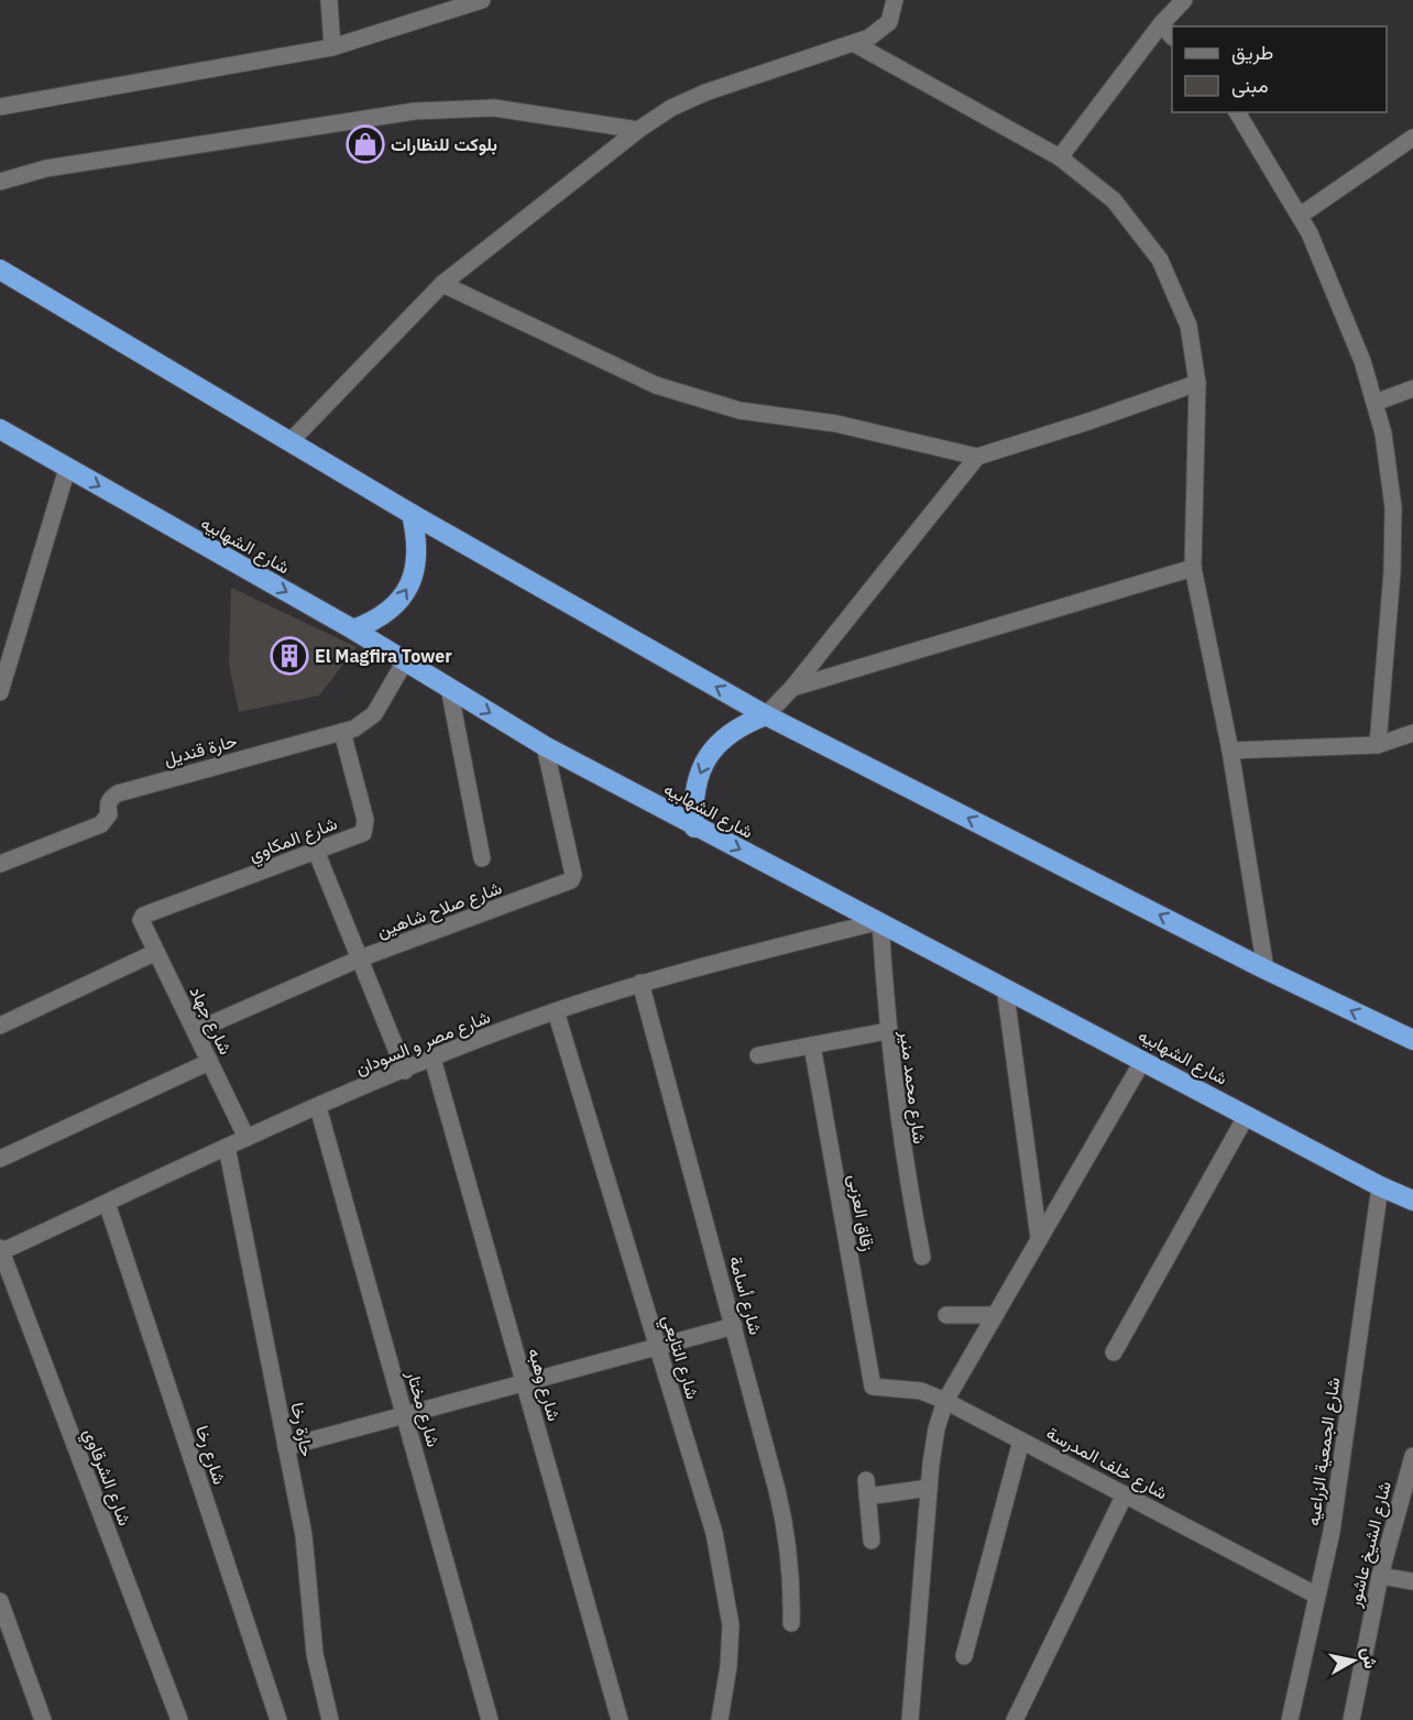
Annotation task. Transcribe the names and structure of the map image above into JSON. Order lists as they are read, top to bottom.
{
  "streets": {
    "highway": ["شارع الشهابيه"],
    "street": [
      "حارة قنديل",
      "شارع المكاوي",
      "شارع صلاح شاهين",
      "شارع جهاد",
      "شارع مصر و السودان",
      "شارع محمد منير",
      "زقاق العزبى",
      "شارع أسامة",
      "شارع التابعي",
      "شارع وهبه",
      "شارع مختار",
      "حارة رخا",
      "شارع الجمعية الزراعيه",
      "شارع رخا",
      "شارع خلف المدرسة",
      "شارع الشرقاوي",
      "شارع الشيخ عاشور"
    ]
  },
  "crossings": [
    ["شارع الشهابيه", "حارة قنديل"],
    ["شارع الشهابيه", "شارع صلاح شاهين"],
    ["شارع الشهابيه", "شارع مصر و السودان"],
    ["شارع الشهابيه", "شارع محمد منير"],
    ["شارع الشهابيه", "شارع الجمعية الزراعيه"],
    ["حارة قنديل", "شارع المكاوي"],
    ["شارع المكاوي", "شارع جهاد"],
    ["شارع صلاح شاهين", "شارع جهاد"],
    ["شارع جهاد", "شارع مصر و السودان"],
    ["شارع مصر و السودان", "شارع محمد منير"],
    ["شارع مصر و السودان", "شارع أسامة"],
    ["شارع مصر و السودان", "شارع التابعي"],
    ["شارع مصر و السودان", "شارع وهبه"],
    ["شارع مصر و السودان", "شارع مختار"],
    ["شارع مصر و السودان", "حارة رخا"],
    ["شارع مصر و السودان", "شارع رخا"],
    ["شارع مصر و السودان", "شارع الشرقاوي"],
    ["زقاق العزبى", "شارع خلف المدرسة"],
    ["شارع الجمعية الزراعيه", "شارع خلف المدرسة"]
  ],
  "places": {
    "shop": ["بلوكت للنظارات"],
    "building": ["El Magfira Tower"]
  },
  "legend": ["طريق", "مبنى"],
  "north": "right"
}
